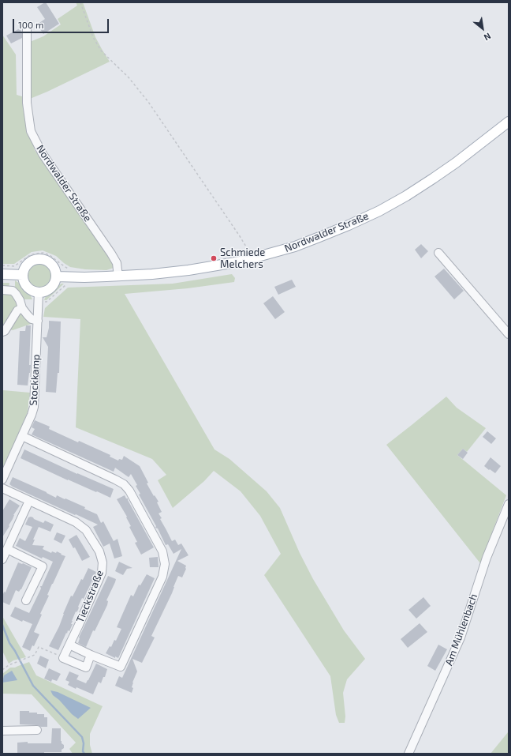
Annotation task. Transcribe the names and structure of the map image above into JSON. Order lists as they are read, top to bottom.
{
  "streets": {
    "main road": ["Nordwalder Straße"],
    "street": ["Stockkamp", "Tieckstraße", "Am Mühlenbach"]
  },
  "crossings": [
    ["Nordwalder Straße", "Stockkamp"]
  ],
  "places": ["Schmiede Melchers"],
  "scale_bar": "100 m",
  "north": "bottom right"
}
